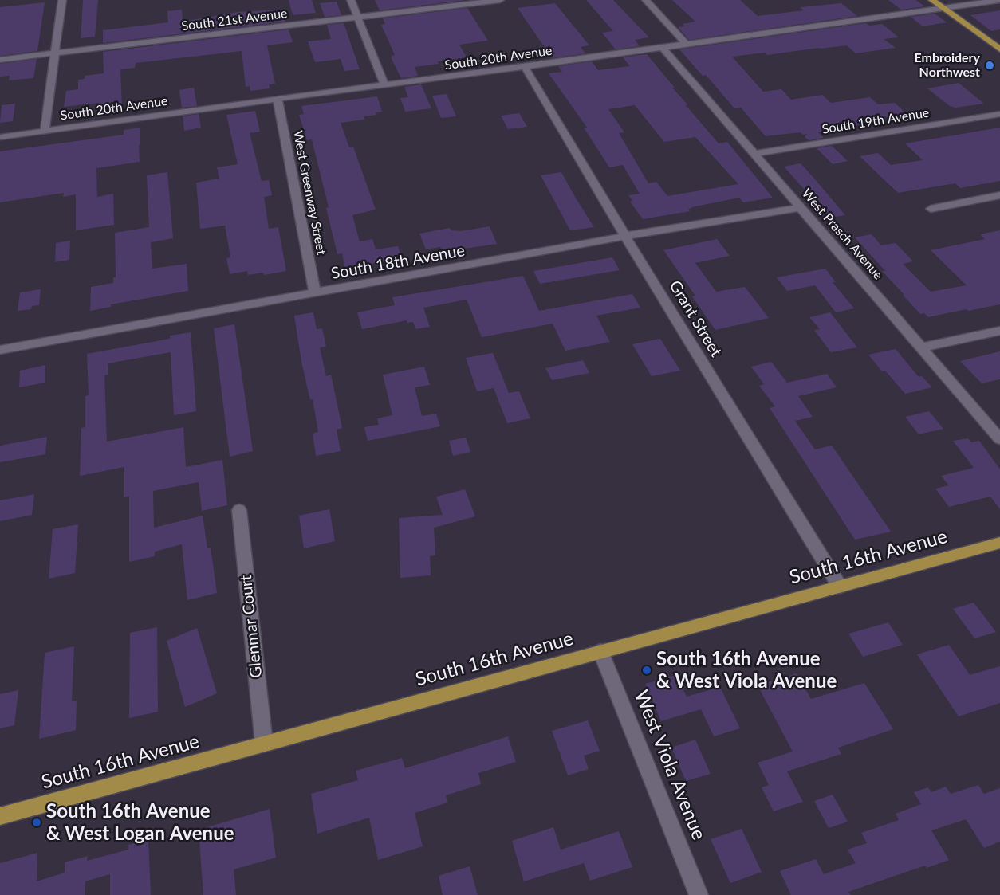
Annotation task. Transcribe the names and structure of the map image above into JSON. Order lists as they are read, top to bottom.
{
  "streets": {
    "main road": ["South 16th Avenue"],
    "street": [
      "South 21st Avenue",
      "South 20th Avenue",
      "South 19th Avenue",
      "West Greenway Street",
      "West Prasch Avenue",
      "South 18th Avenue",
      "Grant Street",
      "Glenmar Court",
      "West Viola Avenue"
    ]
  },
  "crossings": [
    ["South 20th Avenue", "West Greenway Street"],
    ["South 20th Avenue", "West Prasch Avenue"],
    ["South 20th Avenue", "Grant Street"],
    ["South 19th Avenue", "West Prasch Avenue"],
    ["West Greenway Street", "South 18th Avenue"],
    ["West Prasch Avenue", "South 18th Avenue"],
    ["South 18th Avenue", "Grant Street"],
    ["Grant Street", "South 16th Avenue"],
    ["South 16th Avenue", "Glenmar Court"],
    ["South 16th Avenue", "West Viola Avenue"]
  ],
  "places": ["Embroidery Northwest", "South 16th Avenue & West Viola Avenue", "South 16th Avenue & West Logan Avenue"]
}
